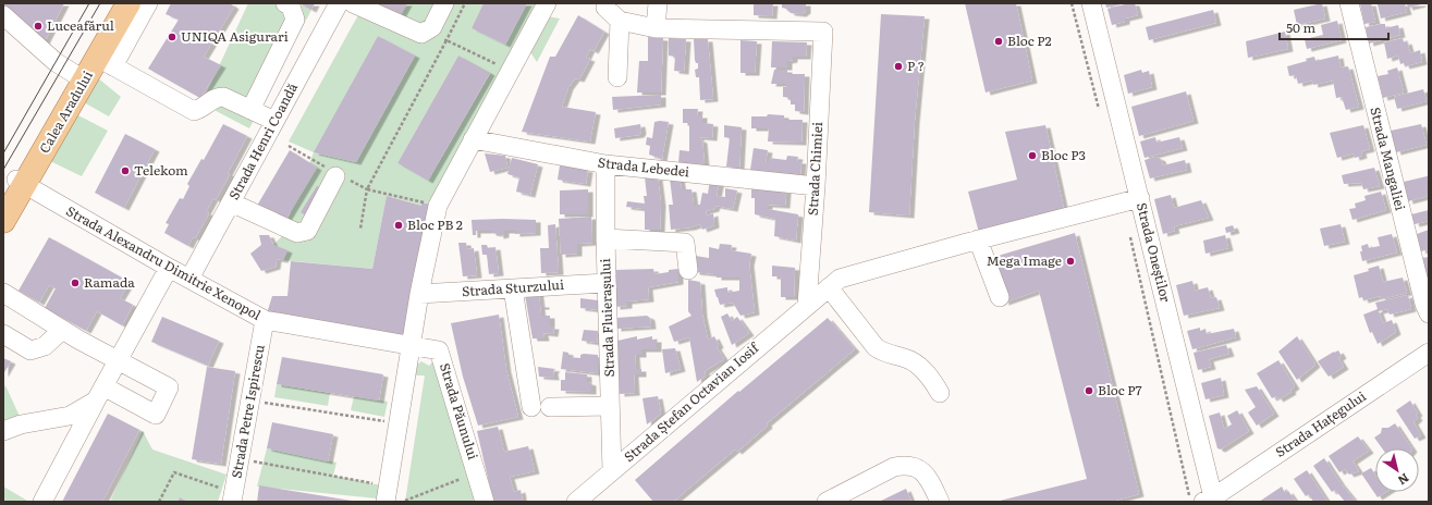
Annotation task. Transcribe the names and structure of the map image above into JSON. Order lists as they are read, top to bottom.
{
  "streets": {
    "main road": ["Calea Aradului"],
    "street": [
      "Strada Henri Coandă",
      "Strada Mangaliei",
      "Strada Lebedei",
      "Strada Chimiei",
      "Strada Oneștilor",
      "Strada Alexandru Dimitrie Xenopol",
      "Strada Sturzului",
      "Strada Fluierașului",
      "Strada Ștefan Octavian Iosif",
      "Strada Petre Ispirescu",
      "Strada Păunului",
      "Strada Hațegului"
    ]
  },
  "crossings": [
    ["Calea Aradului", "Strada Alexandru Dimitrie Xenopol"],
    ["Strada Henri Coandă", "Strada Alexandru Dimitrie Xenopol"],
    ["Strada Lebedei", "Strada Chimiei"],
    ["Strada Lebedei", "Strada Fluierașului"],
    ["Strada Chimiei", "Strada Ștefan Octavian Iosif"],
    ["Strada Oneștilor", "Strada Ștefan Octavian Iosif"],
    ["Strada Oneștilor", "Strada Hațegului"],
    ["Strada Alexandru Dimitrie Xenopol", "Strada Petre Ispirescu"],
    ["Strada Alexandru Dimitrie Xenopol", "Strada Păunului"],
    ["Strada Sturzului", "Strada Fluierașului"],
    ["Strada Fluierașului", "Strada Ștefan Octavian Iosif"]
  ],
  "places": [
    "Luceafărul",
    "UNIQA Asigurari",
    "Bloc P2",
    "P ?",
    "Bloc P3",
    "Telekom",
    "Bloc PB 2",
    "Mega Image",
    "Ramada",
    "Bloc P7"
  ],
  "scale_bar": "50 m",
  "north": "bottom right"
}
